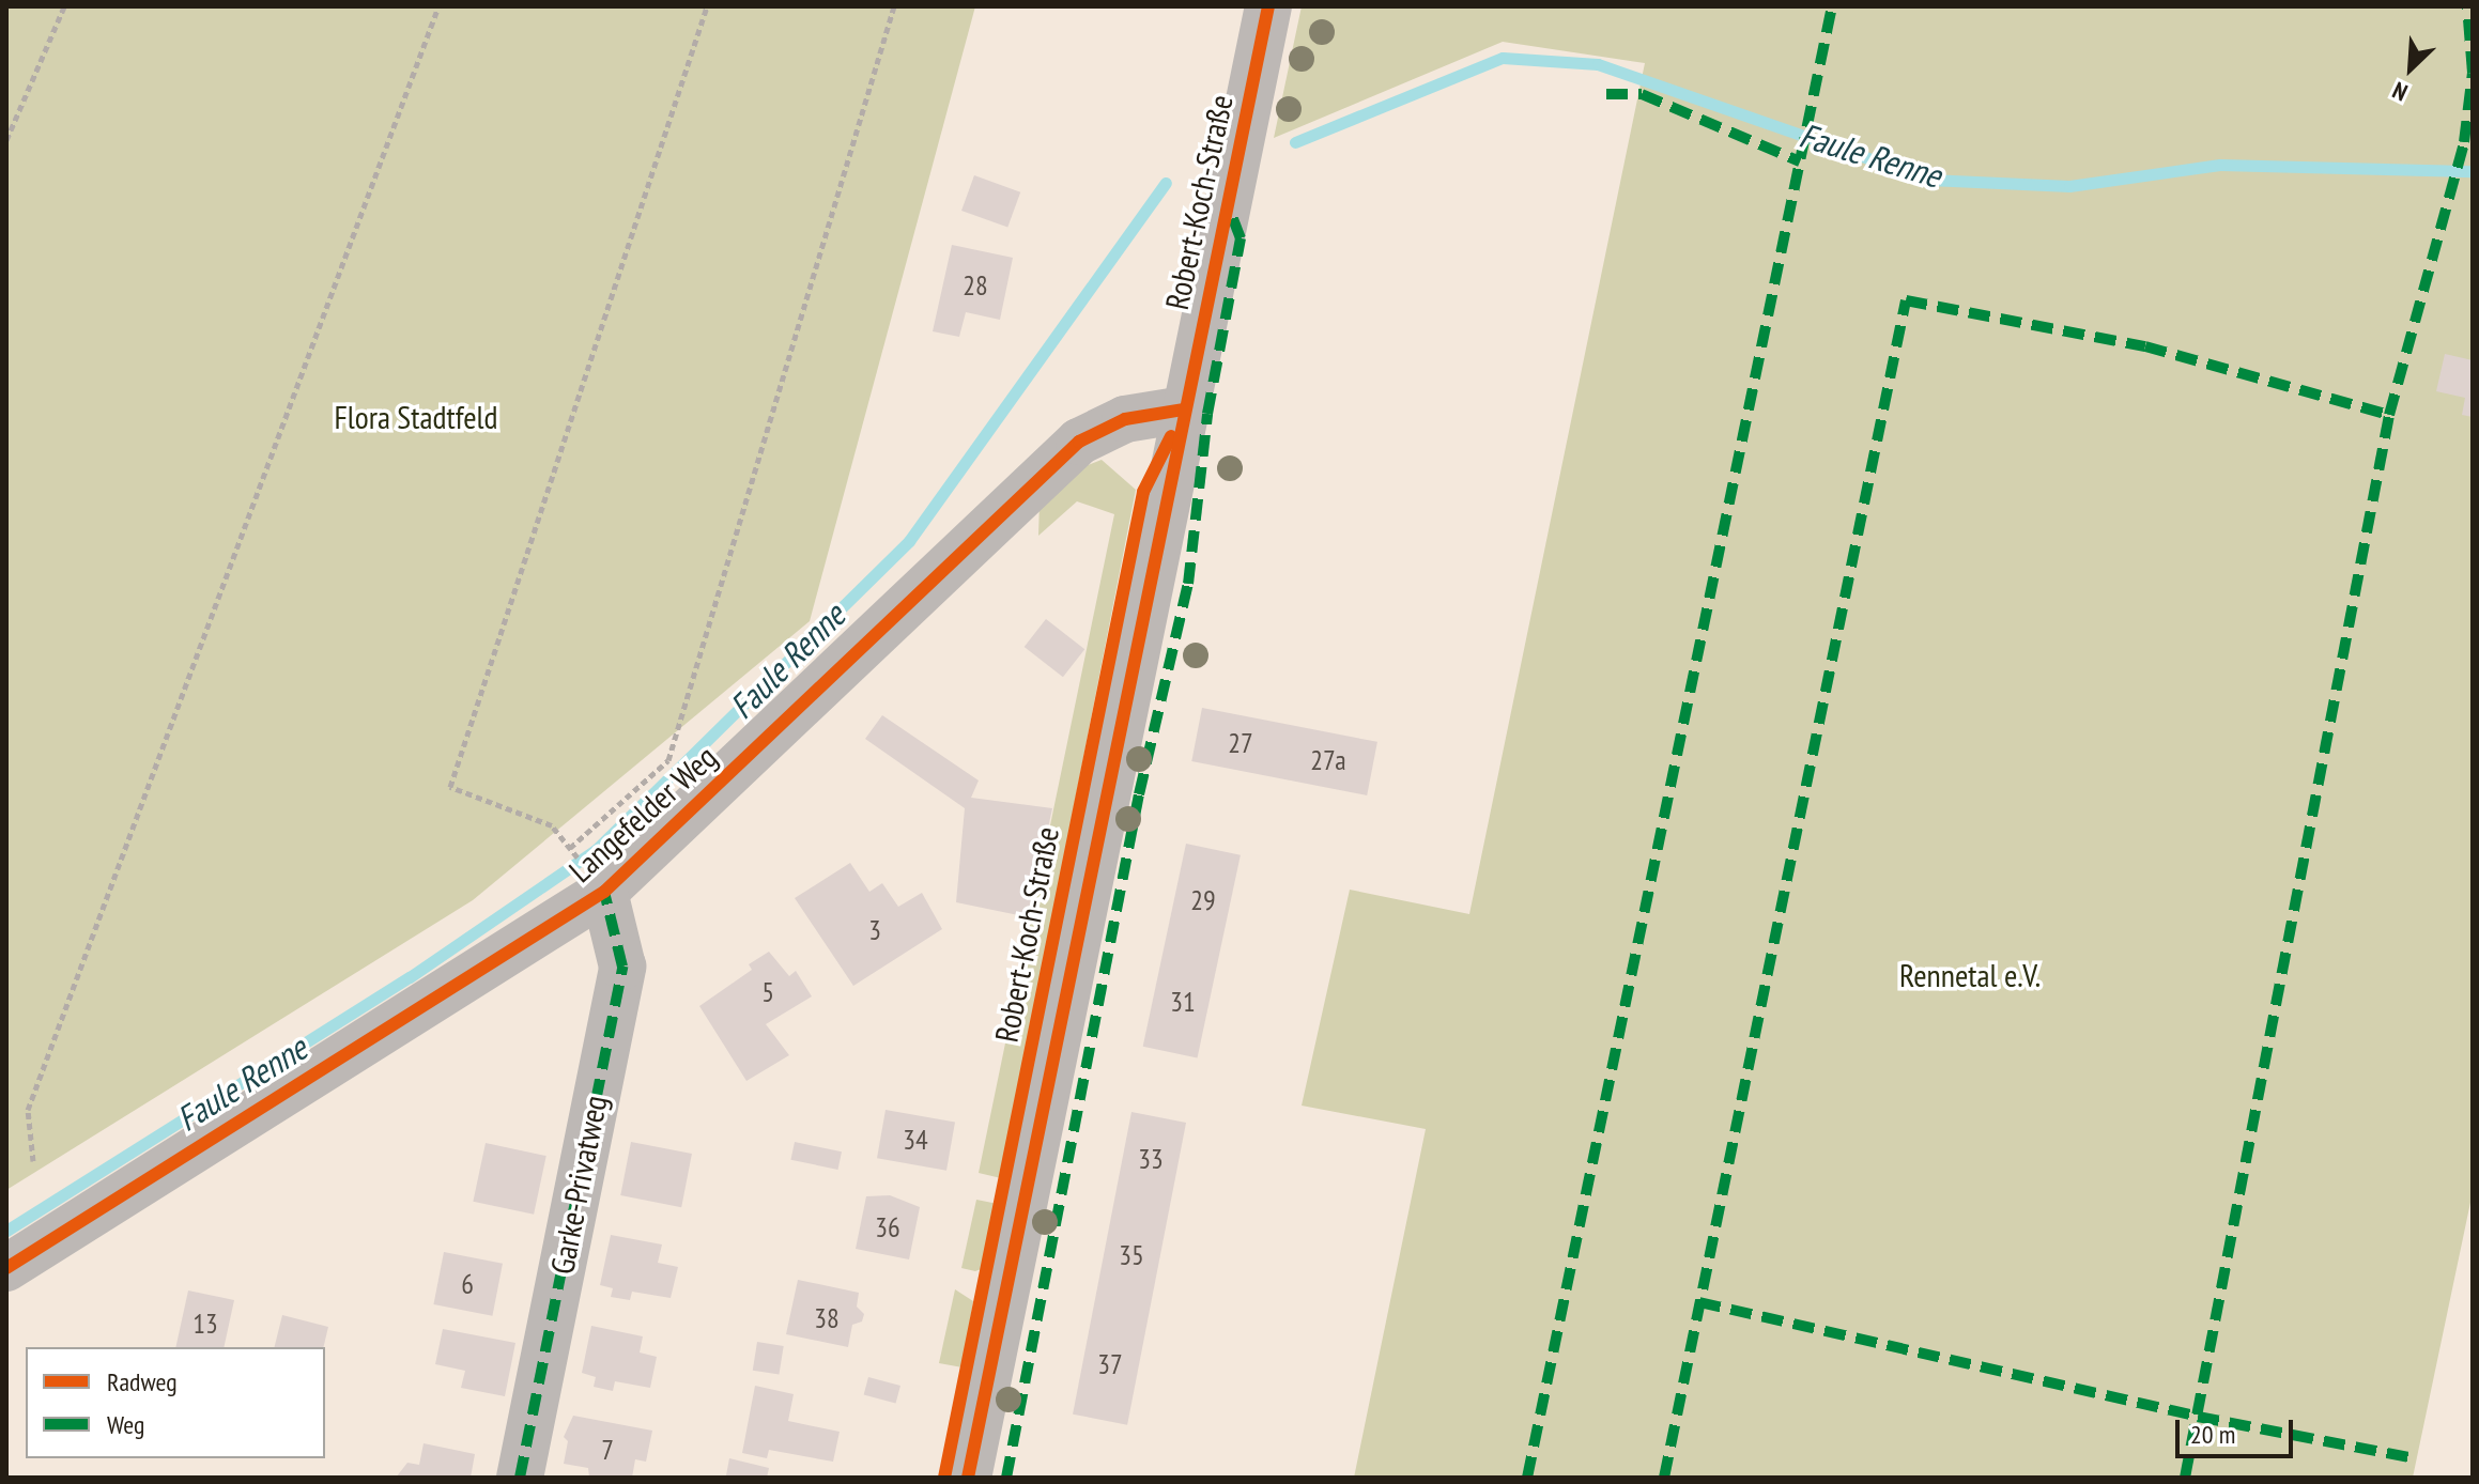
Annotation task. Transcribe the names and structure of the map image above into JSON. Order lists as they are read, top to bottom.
{
  "streets": {
    "street": ["Robert-Koch-Straße", "Langefelder Weg", "Garke-Privatweg"]
  },
  "crossings": [
    ["Robert-Koch-Straße", "Langefelder Weg"],
    ["Langefelder Weg", "Garke-Privatweg"]
  ],
  "water": ["Faule Renne"],
  "parks": ["Flora Stadtfeld", "Rennetal e.V."],
  "house_numbers": [
    "28",
    "27",
    "27a",
    "29",
    "3",
    "5",
    "31",
    "34",
    "33",
    "36",
    "35",
    "6",
    "38",
    "13",
    "37",
    "7"
  ],
  "legend": ["Radweg", "Weg"],
  "scale_bar": "20 m",
  "north": "bottom left"
}
